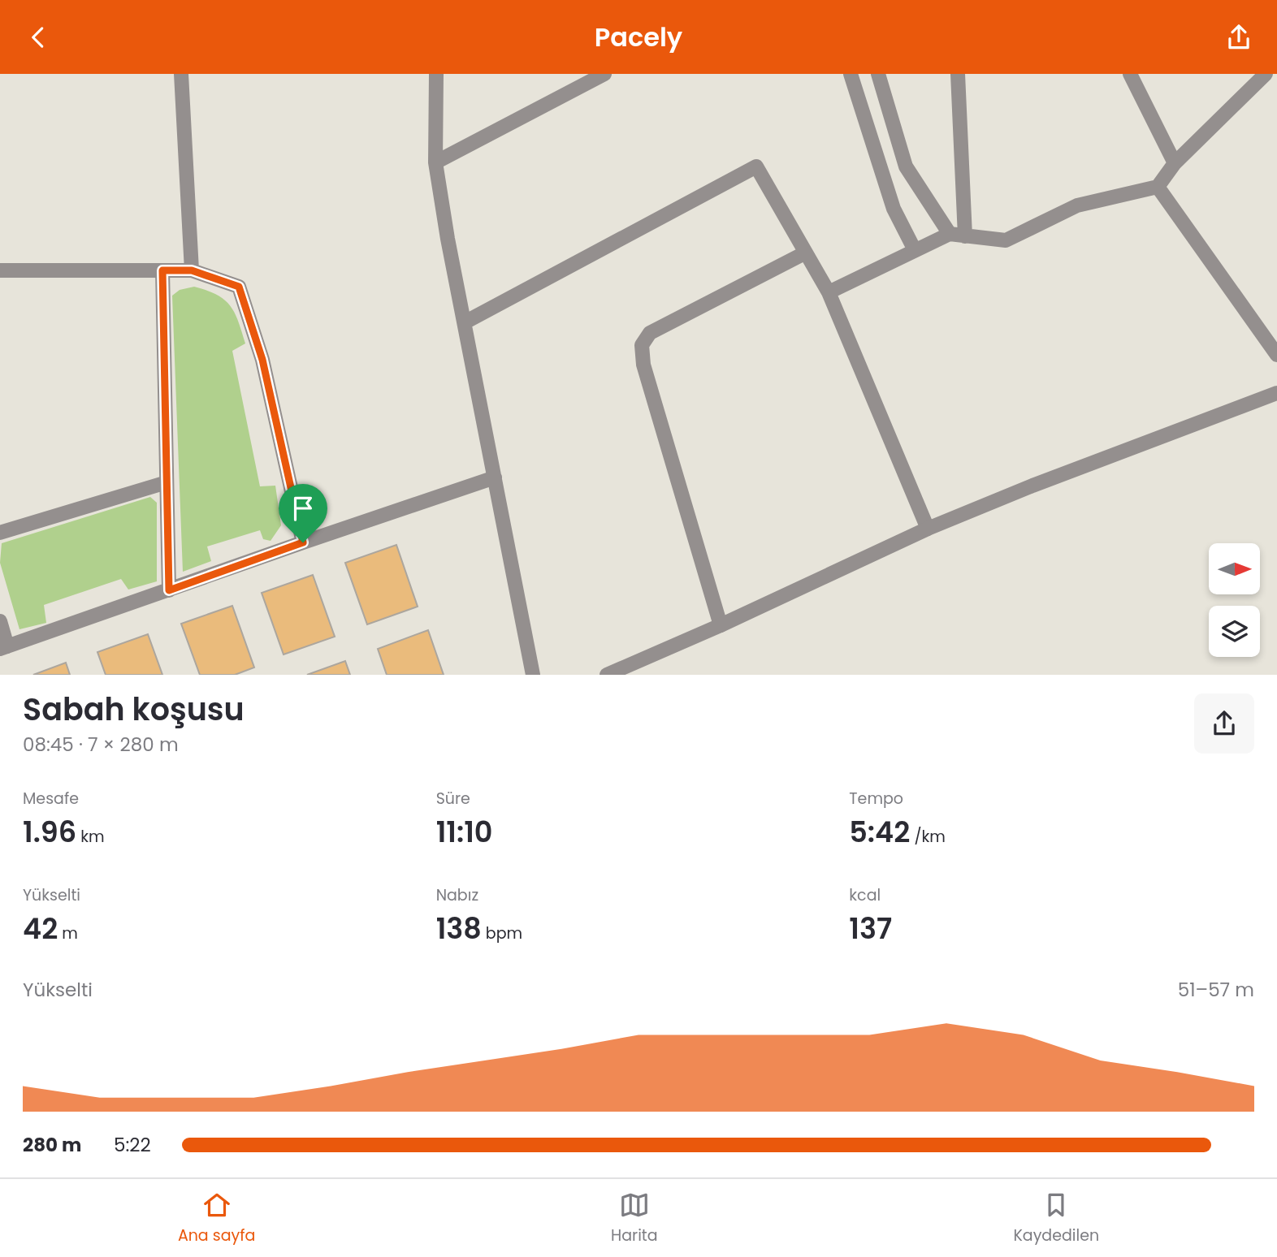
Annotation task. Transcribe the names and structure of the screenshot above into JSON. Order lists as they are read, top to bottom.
{
  "north": "right",
  "page": {
    "header": "Pacely",
    "heading": ["Sabah koşusu", "08:45 · 7 × 280 m"],
    "stats": [
      ["Mesafe", "1.96 km"],
      ["Süre", "11:10"],
      ["Tempo", "5:42 /km"],
      ["Yükselti", "42 m"],
      ["Nabız", "138 bpm"],
      ["kcal", "137"]
    ],
    "chart": ["Yükselti", "51–57 m"],
    "list": [
      {
        "name": "280 m",
        "note": "5:22"
      }
    ],
    "tabs": ["Ana sayfa", "Harita", "Kaydedilen"]
  }
}
